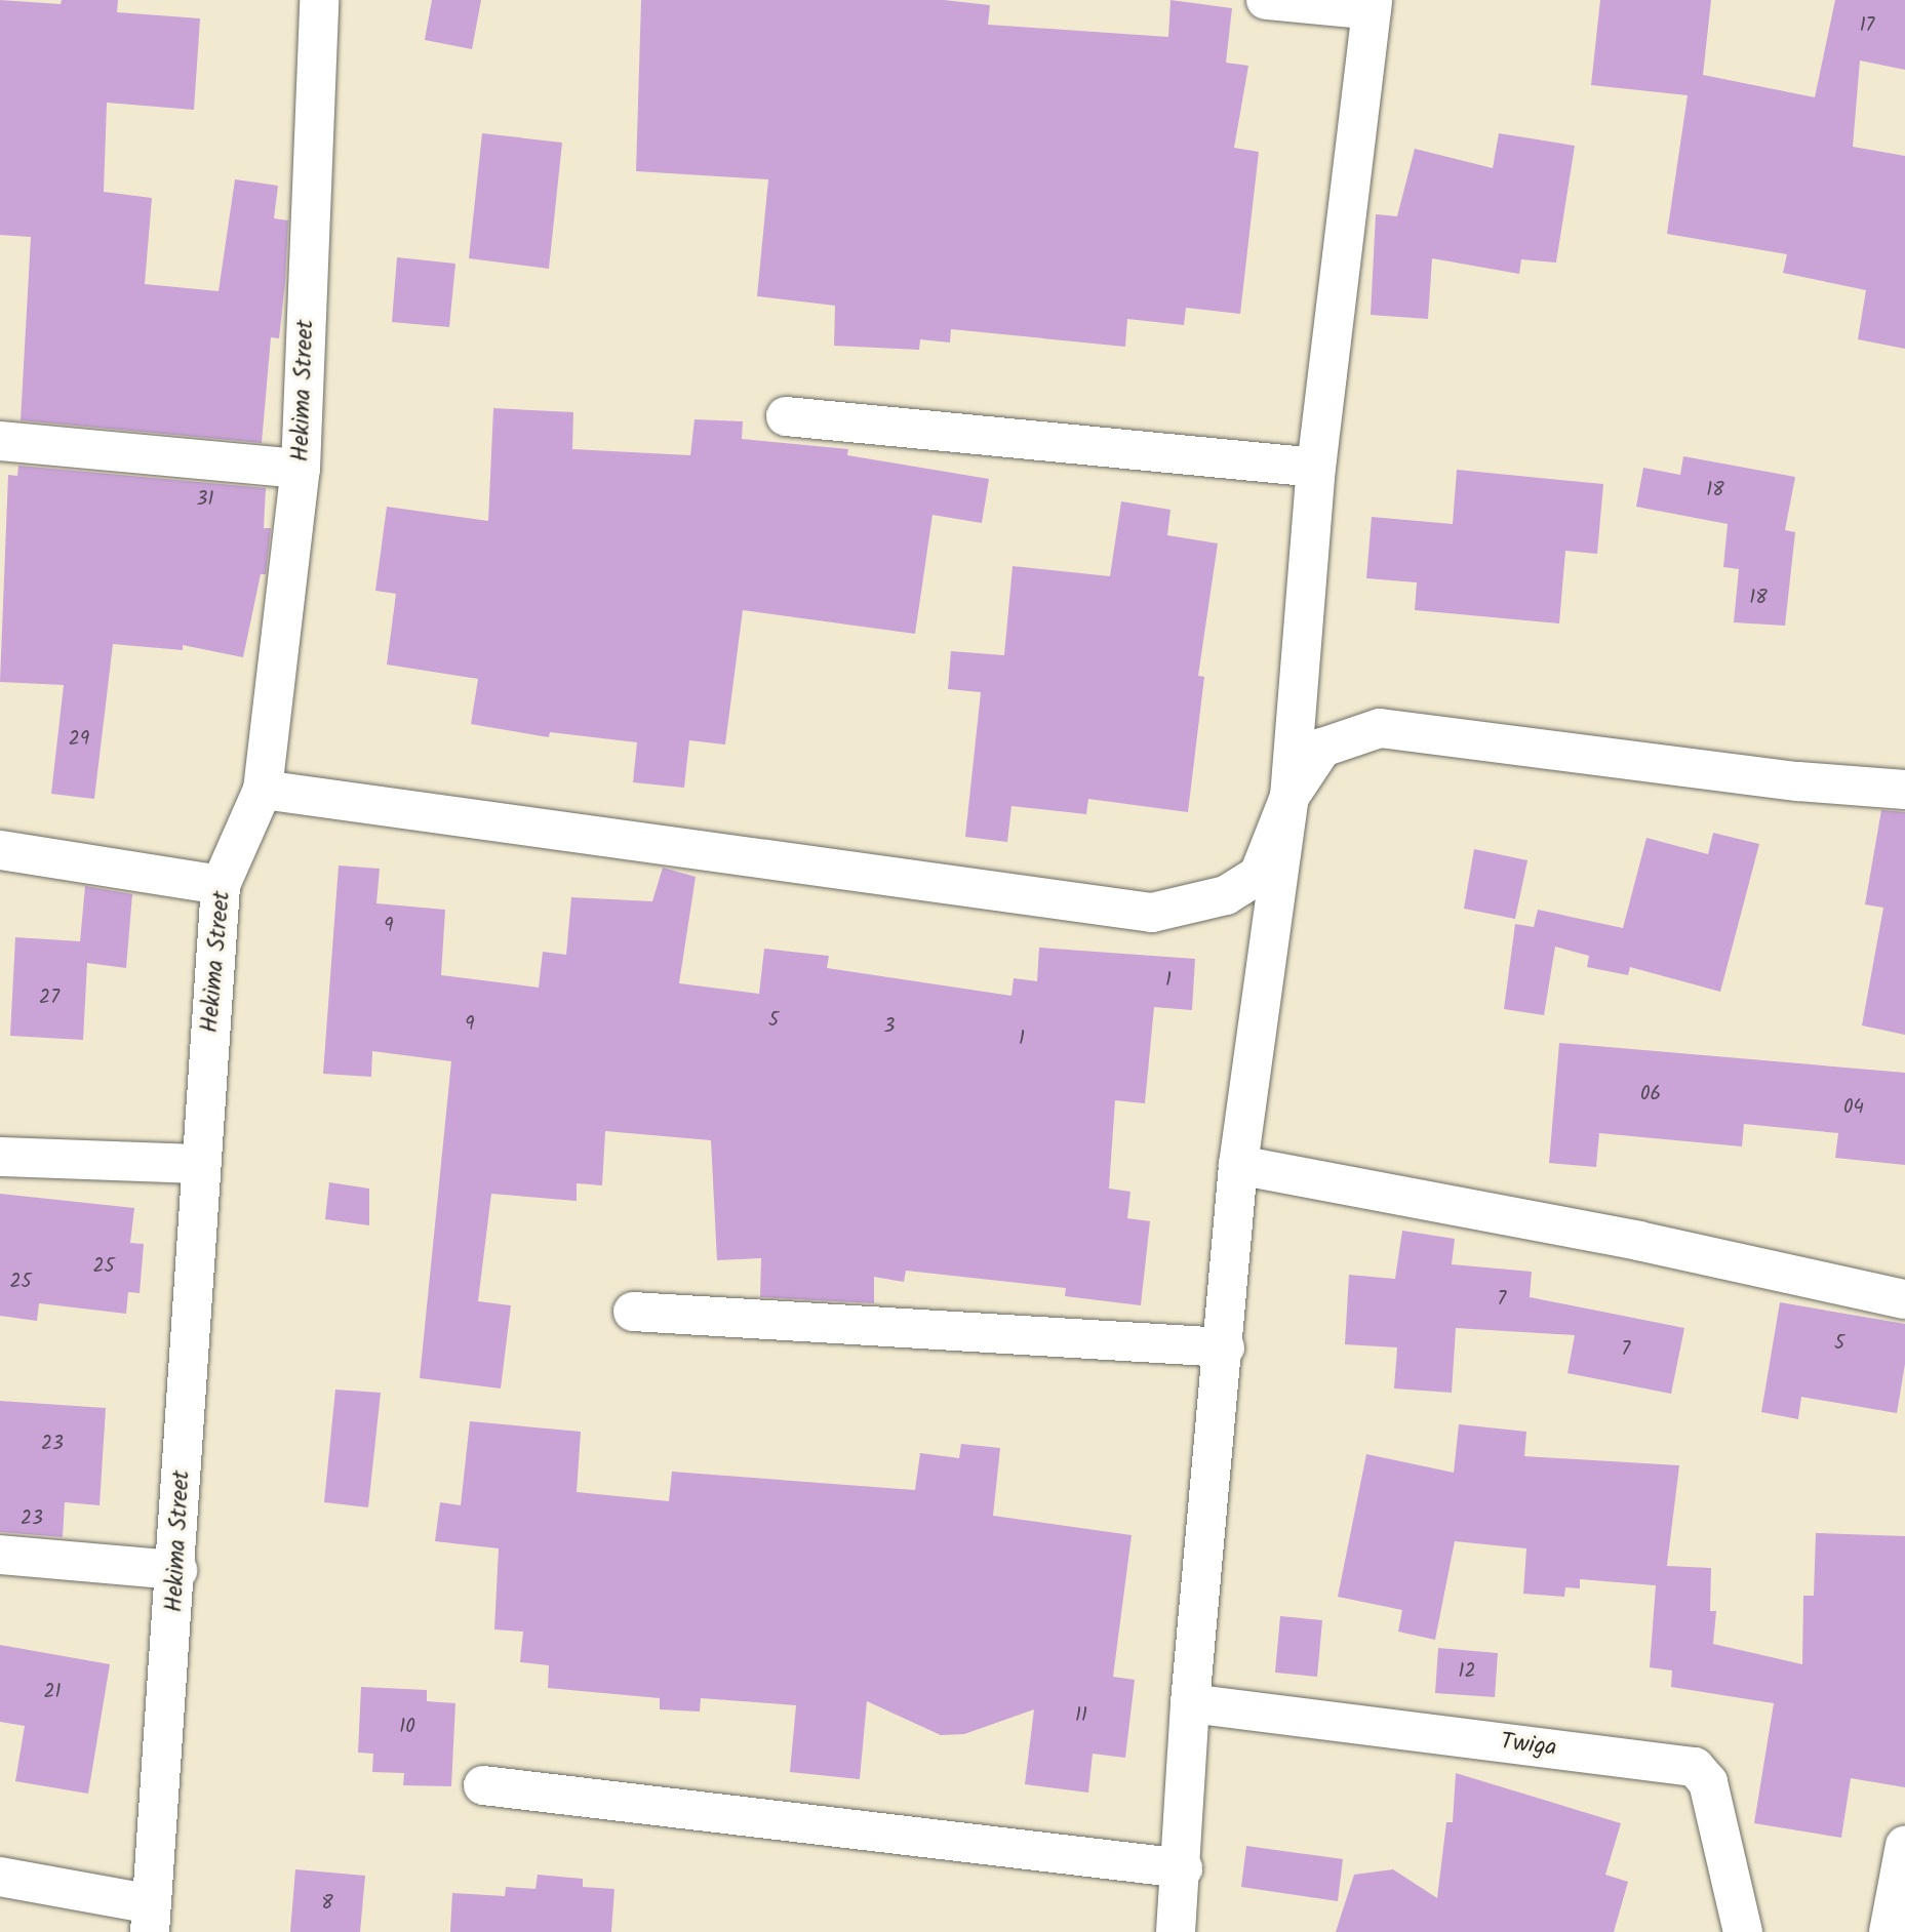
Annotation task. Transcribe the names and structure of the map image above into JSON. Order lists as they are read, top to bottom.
{
  "streets": {
    "street": ["Hekima Street", "Twiga"]
  },
  "house_numbers": [
    "17",
    "18",
    "31",
    "18",
    "29",
    "9",
    "1",
    "27",
    "5",
    "9",
    "3",
    "1",
    "06",
    "04",
    "25",
    "25",
    "7",
    "5",
    "7",
    "23",
    "23",
    "12",
    "21",
    "11",
    "10",
    "8"
  ]
}
